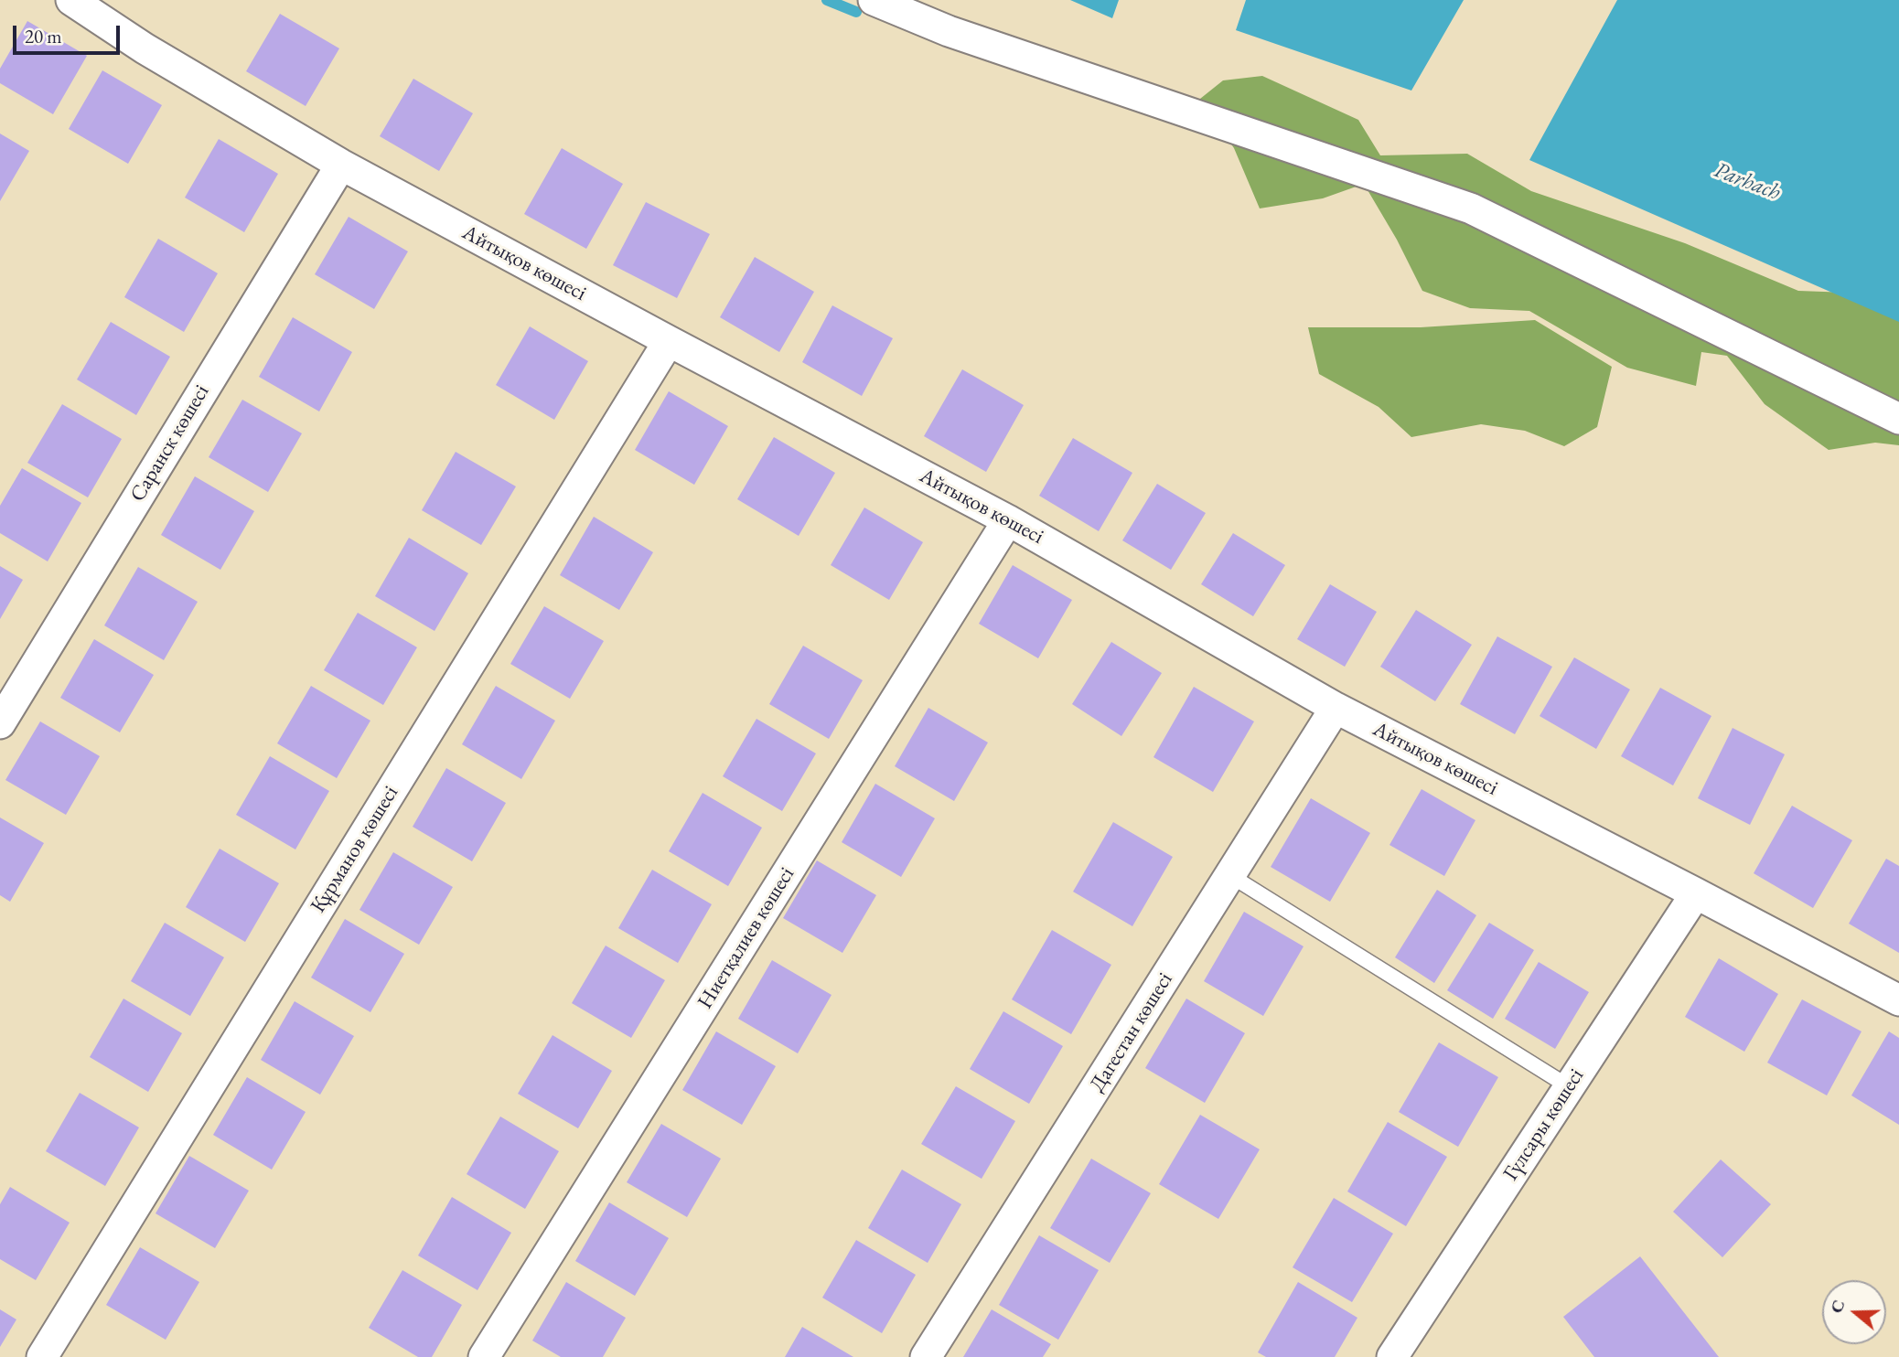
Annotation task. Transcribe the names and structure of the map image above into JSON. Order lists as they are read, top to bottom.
{
  "streets": {
    "street": [
      "Айтықов көшесі",
      "Саранск көшесі",
      "Құрманов көшесі",
      "Ниетқалиев көшесі",
      "Дагестан көшесі",
      "Гүлсары көшесі"
    ]
  },
  "crossings": [
    ["Айтықов көшесі", "Саранск көшесі"],
    ["Айтықов көшесі", "Құрманов көшесі"],
    ["Айтықов көшесі", "Ниетқалиев көшесі"],
    ["Айтықов көшесі", "Дагестан көшесі"],
    ["Айтықов көшесі", "Гүлсары көшесі"]
  ],
  "water": ["Parhach"],
  "scale_bar": "20 m",
  "north": "left"
}
